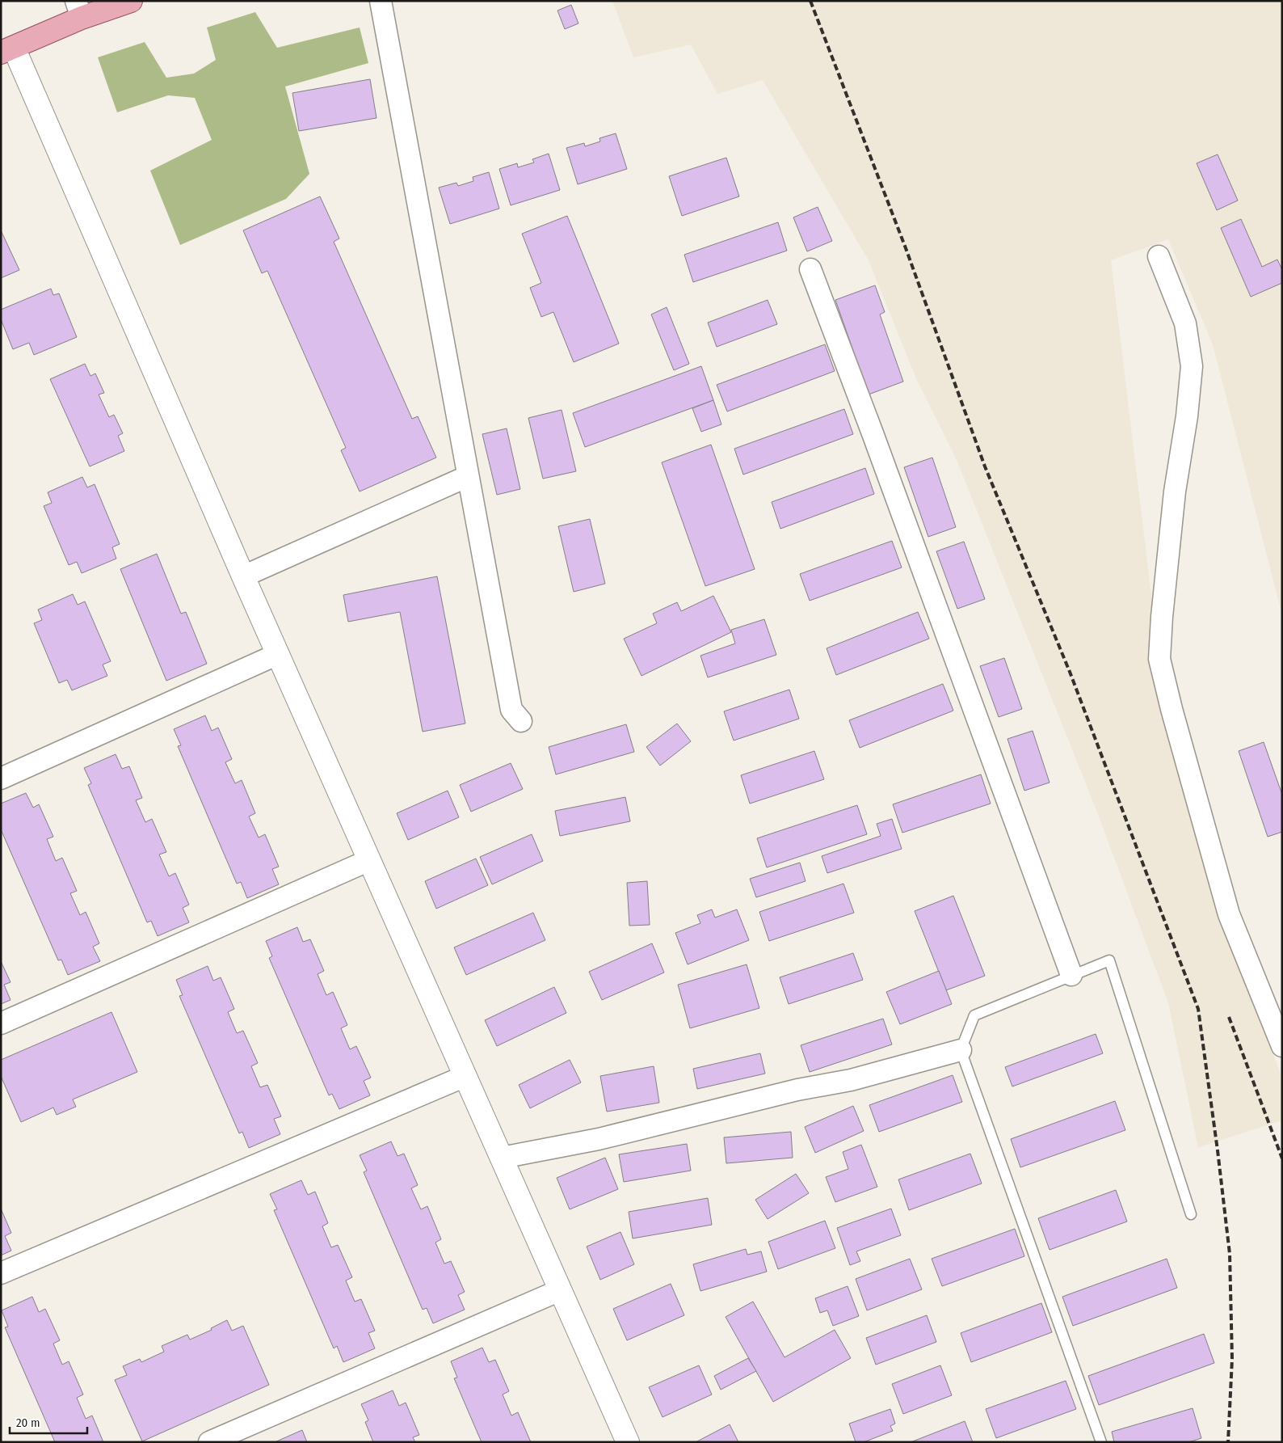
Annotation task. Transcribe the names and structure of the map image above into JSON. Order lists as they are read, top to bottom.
{
  "scale_bar": "20 m"
}
